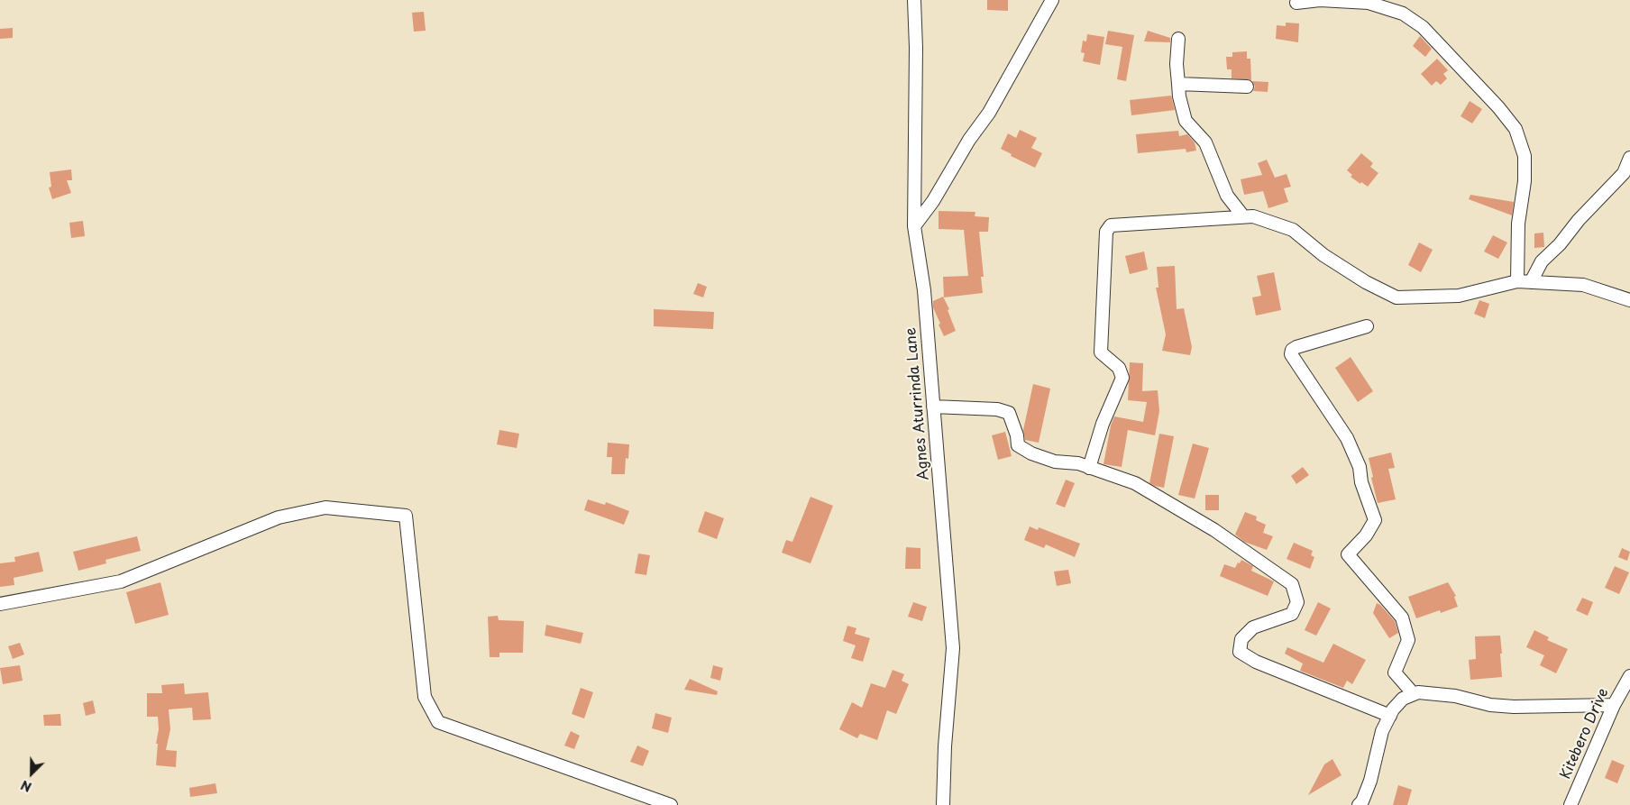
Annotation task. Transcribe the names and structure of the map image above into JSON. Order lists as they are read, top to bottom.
{
  "streets": {
    "street": ["Agnes Aturrinda Lane", "Kitebero Drive"]
  },
  "north": "bottom left"
}
